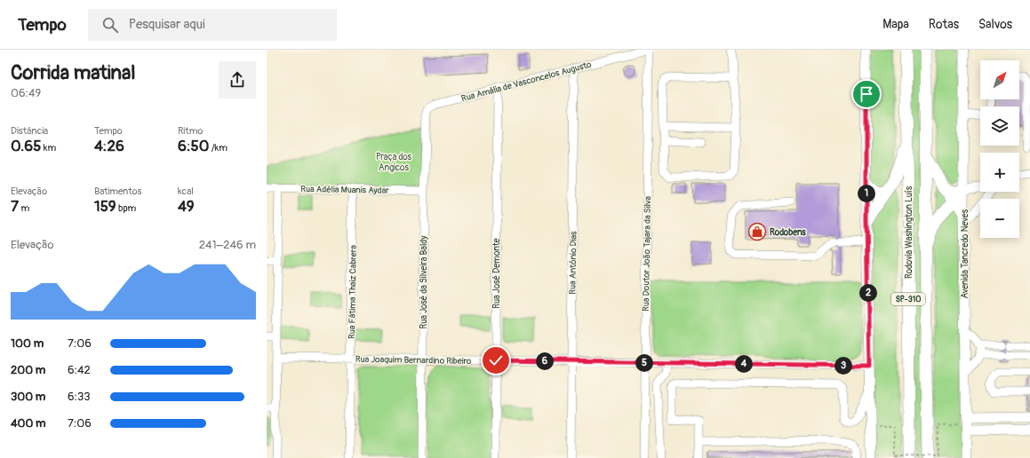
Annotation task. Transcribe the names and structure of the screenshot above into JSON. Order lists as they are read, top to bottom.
{
  "streets": {
    "highway": ["Rodovia Washington Luís", "SP-310"],
    "main road": ["Avenida Tancredo Neves"],
    "street": [
      "Rua Amália de Vasconcelos Augusto",
      "Rua Adélia Muanis Aydar",
      "Rua Doutor João Tajara da Silva",
      "Rua Antônio Dias",
      "Rua José Demonte",
      "Rua José da Silveira Baldy",
      "Rua Fátima Thaiz Cabrera",
      "Rua Joaquim Bernardino Ribeiro"
    ]
  },
  "crossings": [
    ["Rua Amália de Vasconcelos Augusto", "Rua Antônio Dias"],
    ["Rua Amália de Vasconcelos Augusto", "Rua José Demonte"],
    ["Rua Amália de Vasconcelos Augusto", "Rua José da Silveira Baldy"],
    ["Rua Adélia Muanis Aydar", "Rua José da Silveira Baldy"],
    ["Rua Adélia Muanis Aydar", "Rua Fátima Thaiz Cabrera"],
    ["Rua Doutor João Tajara da Silva", "Rua Joaquim Bernardino Ribeiro"],
    ["Rua Antônio Dias", "Rua Joaquim Bernardino Ribeiro"],
    ["Rua José Demonte", "Rua Joaquim Bernardino Ribeiro"],
    ["Rua José da Silveira Baldy", "Rua Joaquim Bernardino Ribeiro"],
    ["Rua Fátima Thaiz Cabrera", "Rua Joaquim Bernardino Ribeiro"]
  ],
  "parks": ["Praça dos Angicos"],
  "places": {
    "shop": ["Rodobens"]
  },
  "north": "top right",
  "page": {
    "header": "Tempo",
    "search": "Pesquisar aqui",
    "nav": ["Mapa", "Rotas", "Salvos"],
    "heading": ["Corrida matinal", "06:49"],
    "map_buttons": ["+", "−"],
    "stats": [
      ["Distância", "0.65 km"],
      ["Tempo", "4:26"],
      ["Ritmo", "6:50 /km"],
      ["Elevação", "7 m"],
      ["Batimentos", "159 bpm"],
      ["kcal", "49"]
    ],
    "pins": [
      "1",
      "2",
      "6",
      "5",
      "4",
      "3"
    ],
    "chart": ["Elevação", "241–246 m"],
    "list": [
      {
        "name": "100 m",
        "note": "7:06"
      },
      {
        "name": "200 m",
        "note": "6:42"
      },
      {
        "name": "300 m",
        "note": "6:33"
      },
      {
        "name": "400 m",
        "note": "7:06"
      }
    ]
  }
}
